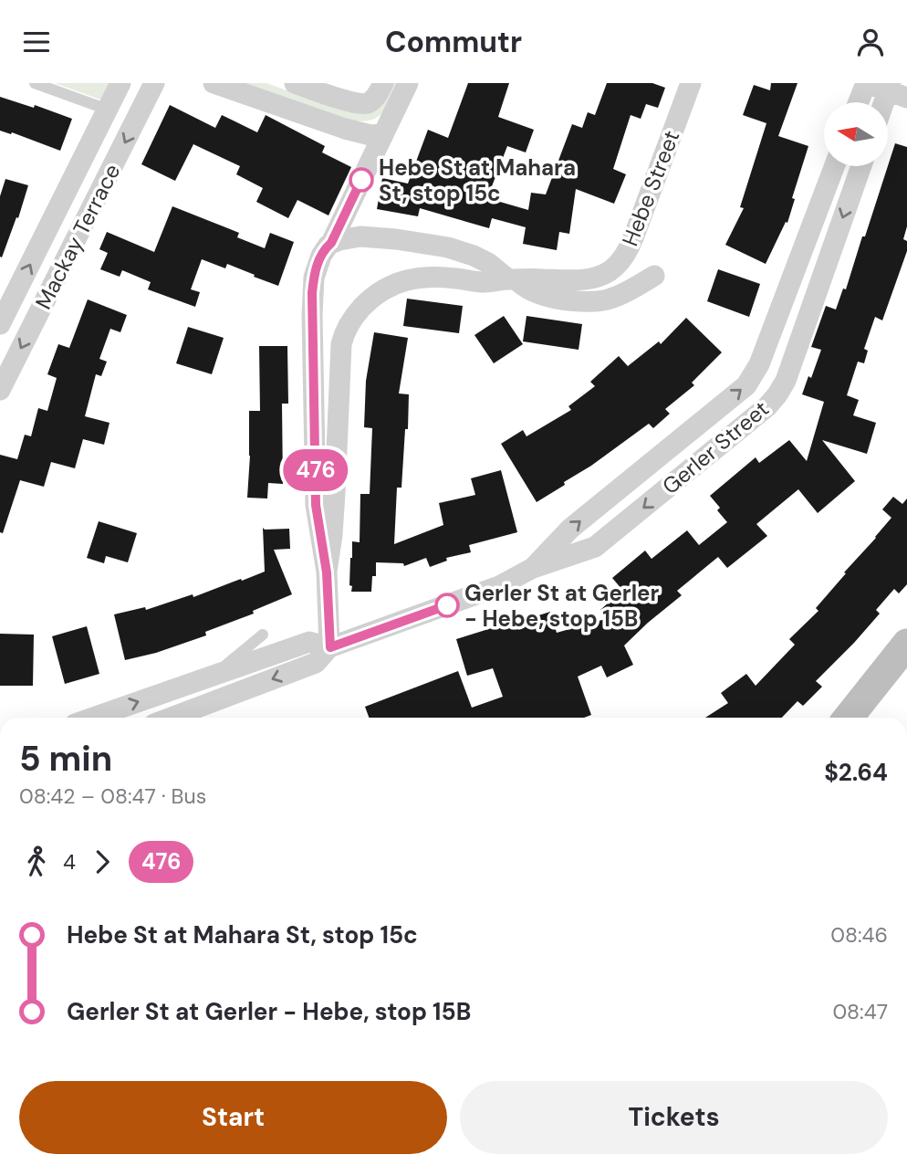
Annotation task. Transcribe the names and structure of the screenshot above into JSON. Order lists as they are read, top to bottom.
{
  "streets": {
    "street": ["Hebe Street", "Mackay Terrace", "Gerler Street"]
  },
  "crossings": [
    ["Hebe Street", "Gerler Street"]
  ],
  "places": ["Hebe St at Mahara St, stop 15c", "Gerler St at Gerler - Hebe, stop 15B"],
  "lines": ["bus line 476"],
  "north": "left",
  "page": {
    "header": "Commutr",
    "on_map": "476",
    "heading": ["5 min", "08:42 – 08:47 · Bus", "$2.64"],
    "legs": ["4", "476"],
    "list": [
      {
        "name": "Hebe St at Mahara St, stop 15c",
        "value": "08:46"
      },
      {
        "name": "Gerler St at Gerler - Hebe, stop 15B",
        "value": "08:47"
      }
    ],
    "buttons": ["Start", "Tickets"]
  }
}
